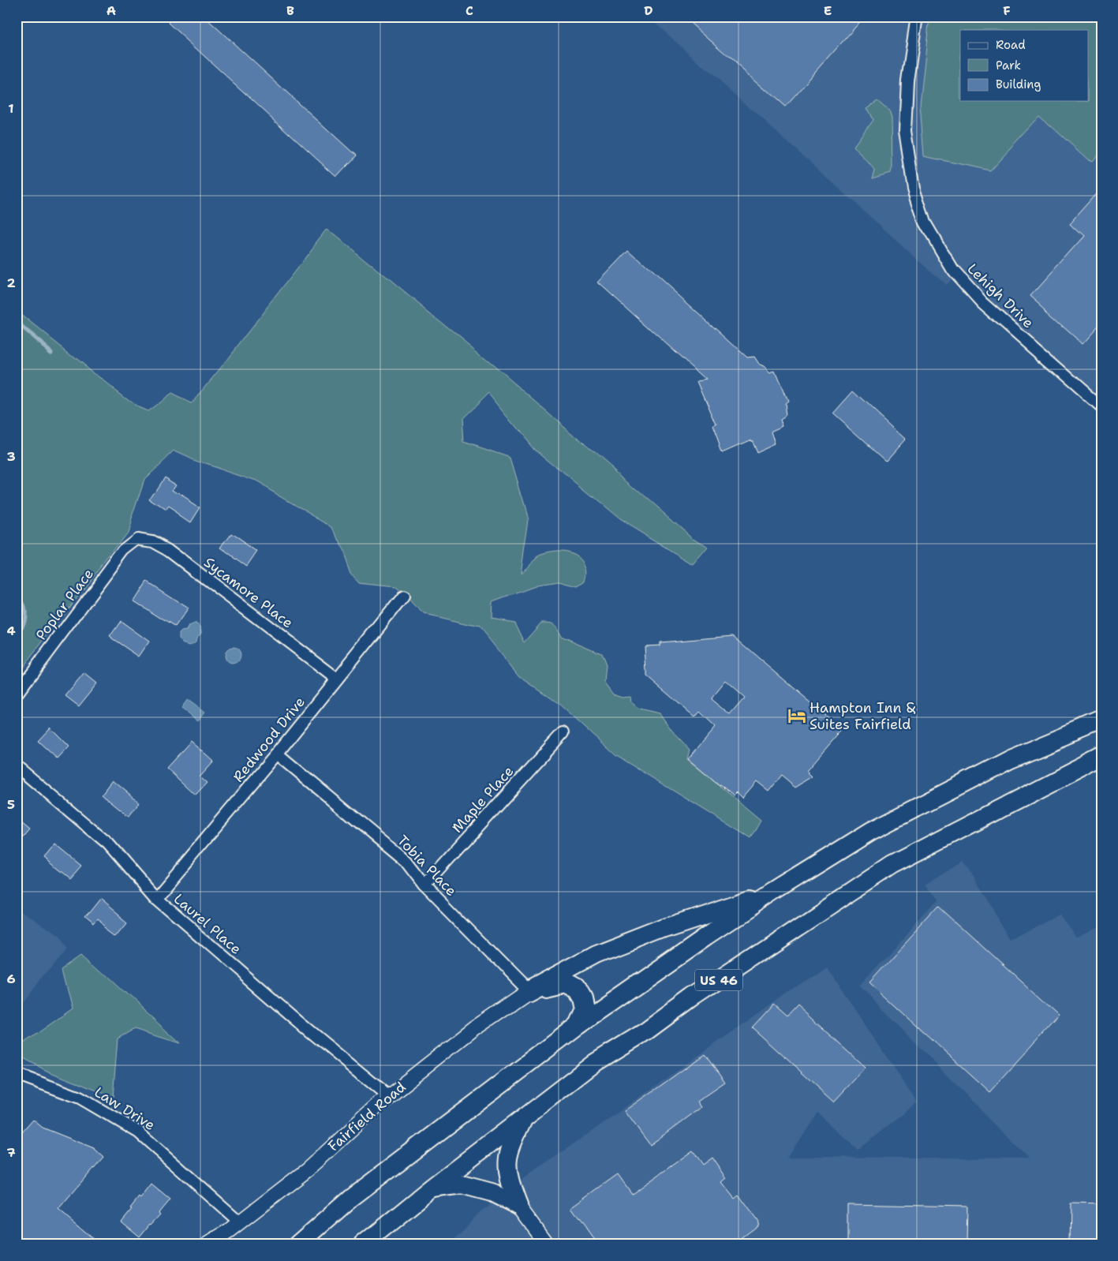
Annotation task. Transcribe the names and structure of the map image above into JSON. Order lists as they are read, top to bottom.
{
  "streets": {
    "highway": ["US 46"],
    "street": [
      "Lehigh Drive",
      "Sycamore Place",
      "Poplar Place",
      "Redwood Drive",
      "Maple Place",
      "Tobia Place",
      "Laurel Place",
      "Law Drive",
      "Fairfield Road"
    ]
  },
  "crossings": [
    ["Sycamore Place", "Poplar Place"],
    ["Sycamore Place", "Redwood Drive"],
    ["Redwood Drive", "Tobia Place"],
    ["Redwood Drive", "Laurel Place"],
    ["Maple Place", "Tobia Place"],
    ["Tobia Place", "Fairfield Road"],
    ["Laurel Place", "Fairfield Road"],
    ["Law Drive", "Fairfield Road"]
  ],
  "places": {
    "hotel": ["Hampton Inn & Suites Fairfield"]
  },
  "legend": ["Road", "Park", "Building"],
  "grid": {
    "columns": [
      "A",
      "B",
      "C",
      "D",
      "E",
      "F"
    ],
    "rows": [
      "1",
      "2",
      "3",
      "4",
      "5",
      "6",
      "7"
    ]
  }
}
